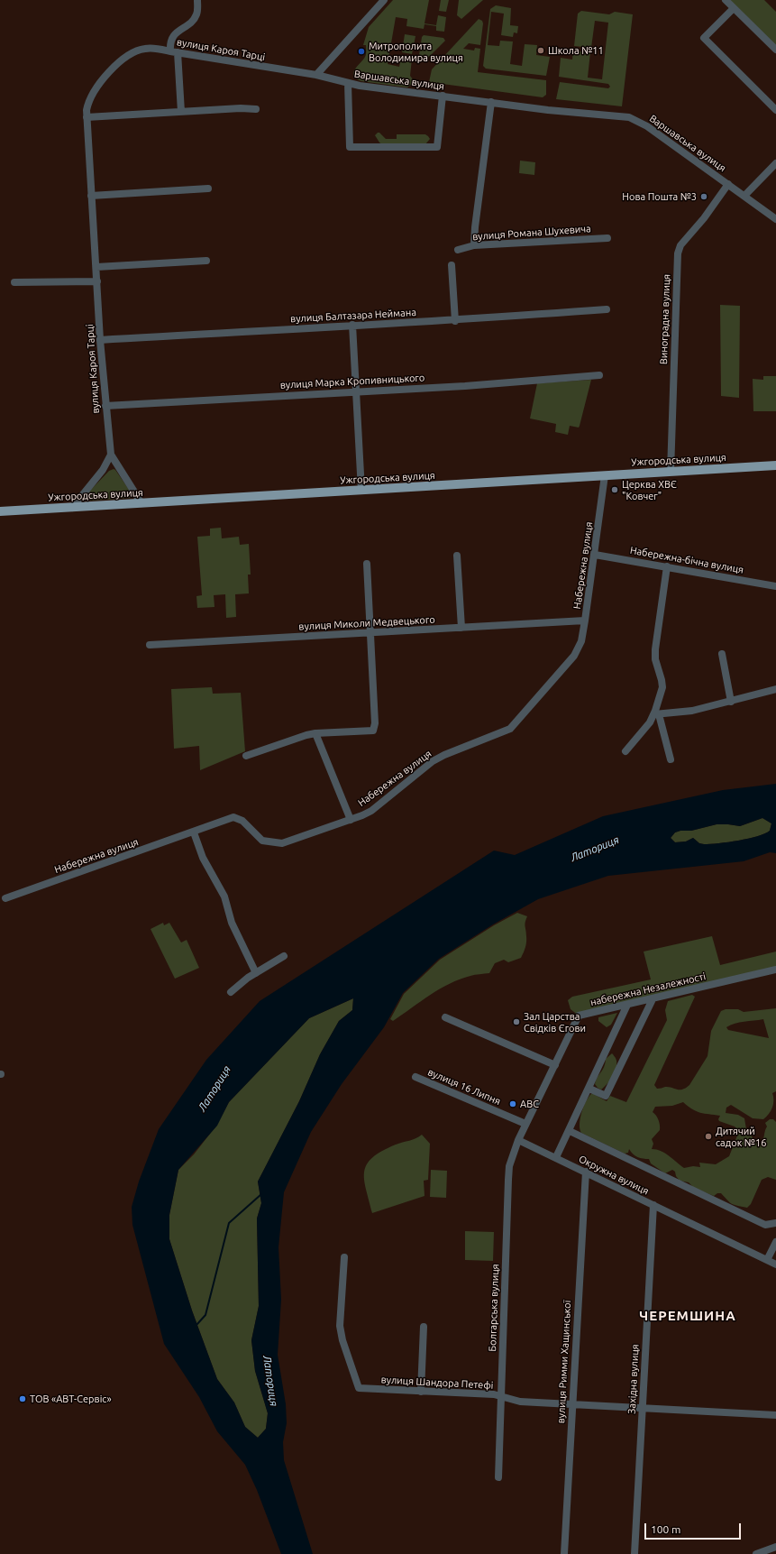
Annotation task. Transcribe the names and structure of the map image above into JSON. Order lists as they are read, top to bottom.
{
  "streets": {
    "main road": ["Ужгородська вулиця"],
    "street": [
      "вулиця Кароя Тарці",
      "Варшавська вулиця",
      "вулиця Романа Шухевича",
      "вулиця Балтазара Неймана",
      "Виноградна вулиця",
      "вулиця Марка Кропивницького",
      "Набережна-бічна вулиця",
      "Набережна вулиця",
      "вулиця Миколи Медвецького",
      "набережна Незалежності",
      "вулиця 16 Липня",
      "Окружна вулиця",
      "Болгарська вулиця",
      "вулиця Римми Хащинської",
      "Західна вулиця",
      "вулиця Шандора Петефі"
    ]
  },
  "crossings": [
    ["вулиця Кароя Тарці", "Варшавська вулиця"],
    ["вулиця Кароя Тарці", "вулиця Балтазара Неймана"],
    ["вулиця Кароя Тарці", "вулиця Марка Кропивницького"],
    ["вулиця Кароя Тарці", "Ужгородська вулиця"],
    ["Варшавська вулиця", "Виноградна вулиця"],
    ["Виноградна вулиця", "Ужгородська вулиця"],
    ["Ужгородська вулиця", "Набережна вулиця"],
    ["Набережна-бічна вулиця", "Набережна вулиця"],
    ["Набережна вулиця", "вулиця Миколи Медвецького"],
    ["Окружна вулиця", "Болгарська вулиця"],
    ["Окружна вулиця", "вулиця Римми Хащинської"],
    ["Окружна вулиця", "Західна вулиця"],
    ["Болгарська вулиця", "вулиця Шандора Петефі"],
    ["вулиця Римми Хащинської", "вулиця Шандора Петефі"],
    ["Західна вулиця", "вулиця Шандора Петефі"]
  ],
  "districts": ["ЧЕРЕМШИНА"],
  "water": ["Латориця"],
  "places": [
    "Школа №11",
    "Митрополита Володимира вулиця",
    "Нова Пошта №3",
    "Церква ХВЄ \"Ковчег\"",
    "Зал Царства Свідків Єгови",
    "ABC",
    "Дитячий садок №16",
    "ТОВ «АВТ-Сервіс»"
  ],
  "scale_bar": "100 m"
}
